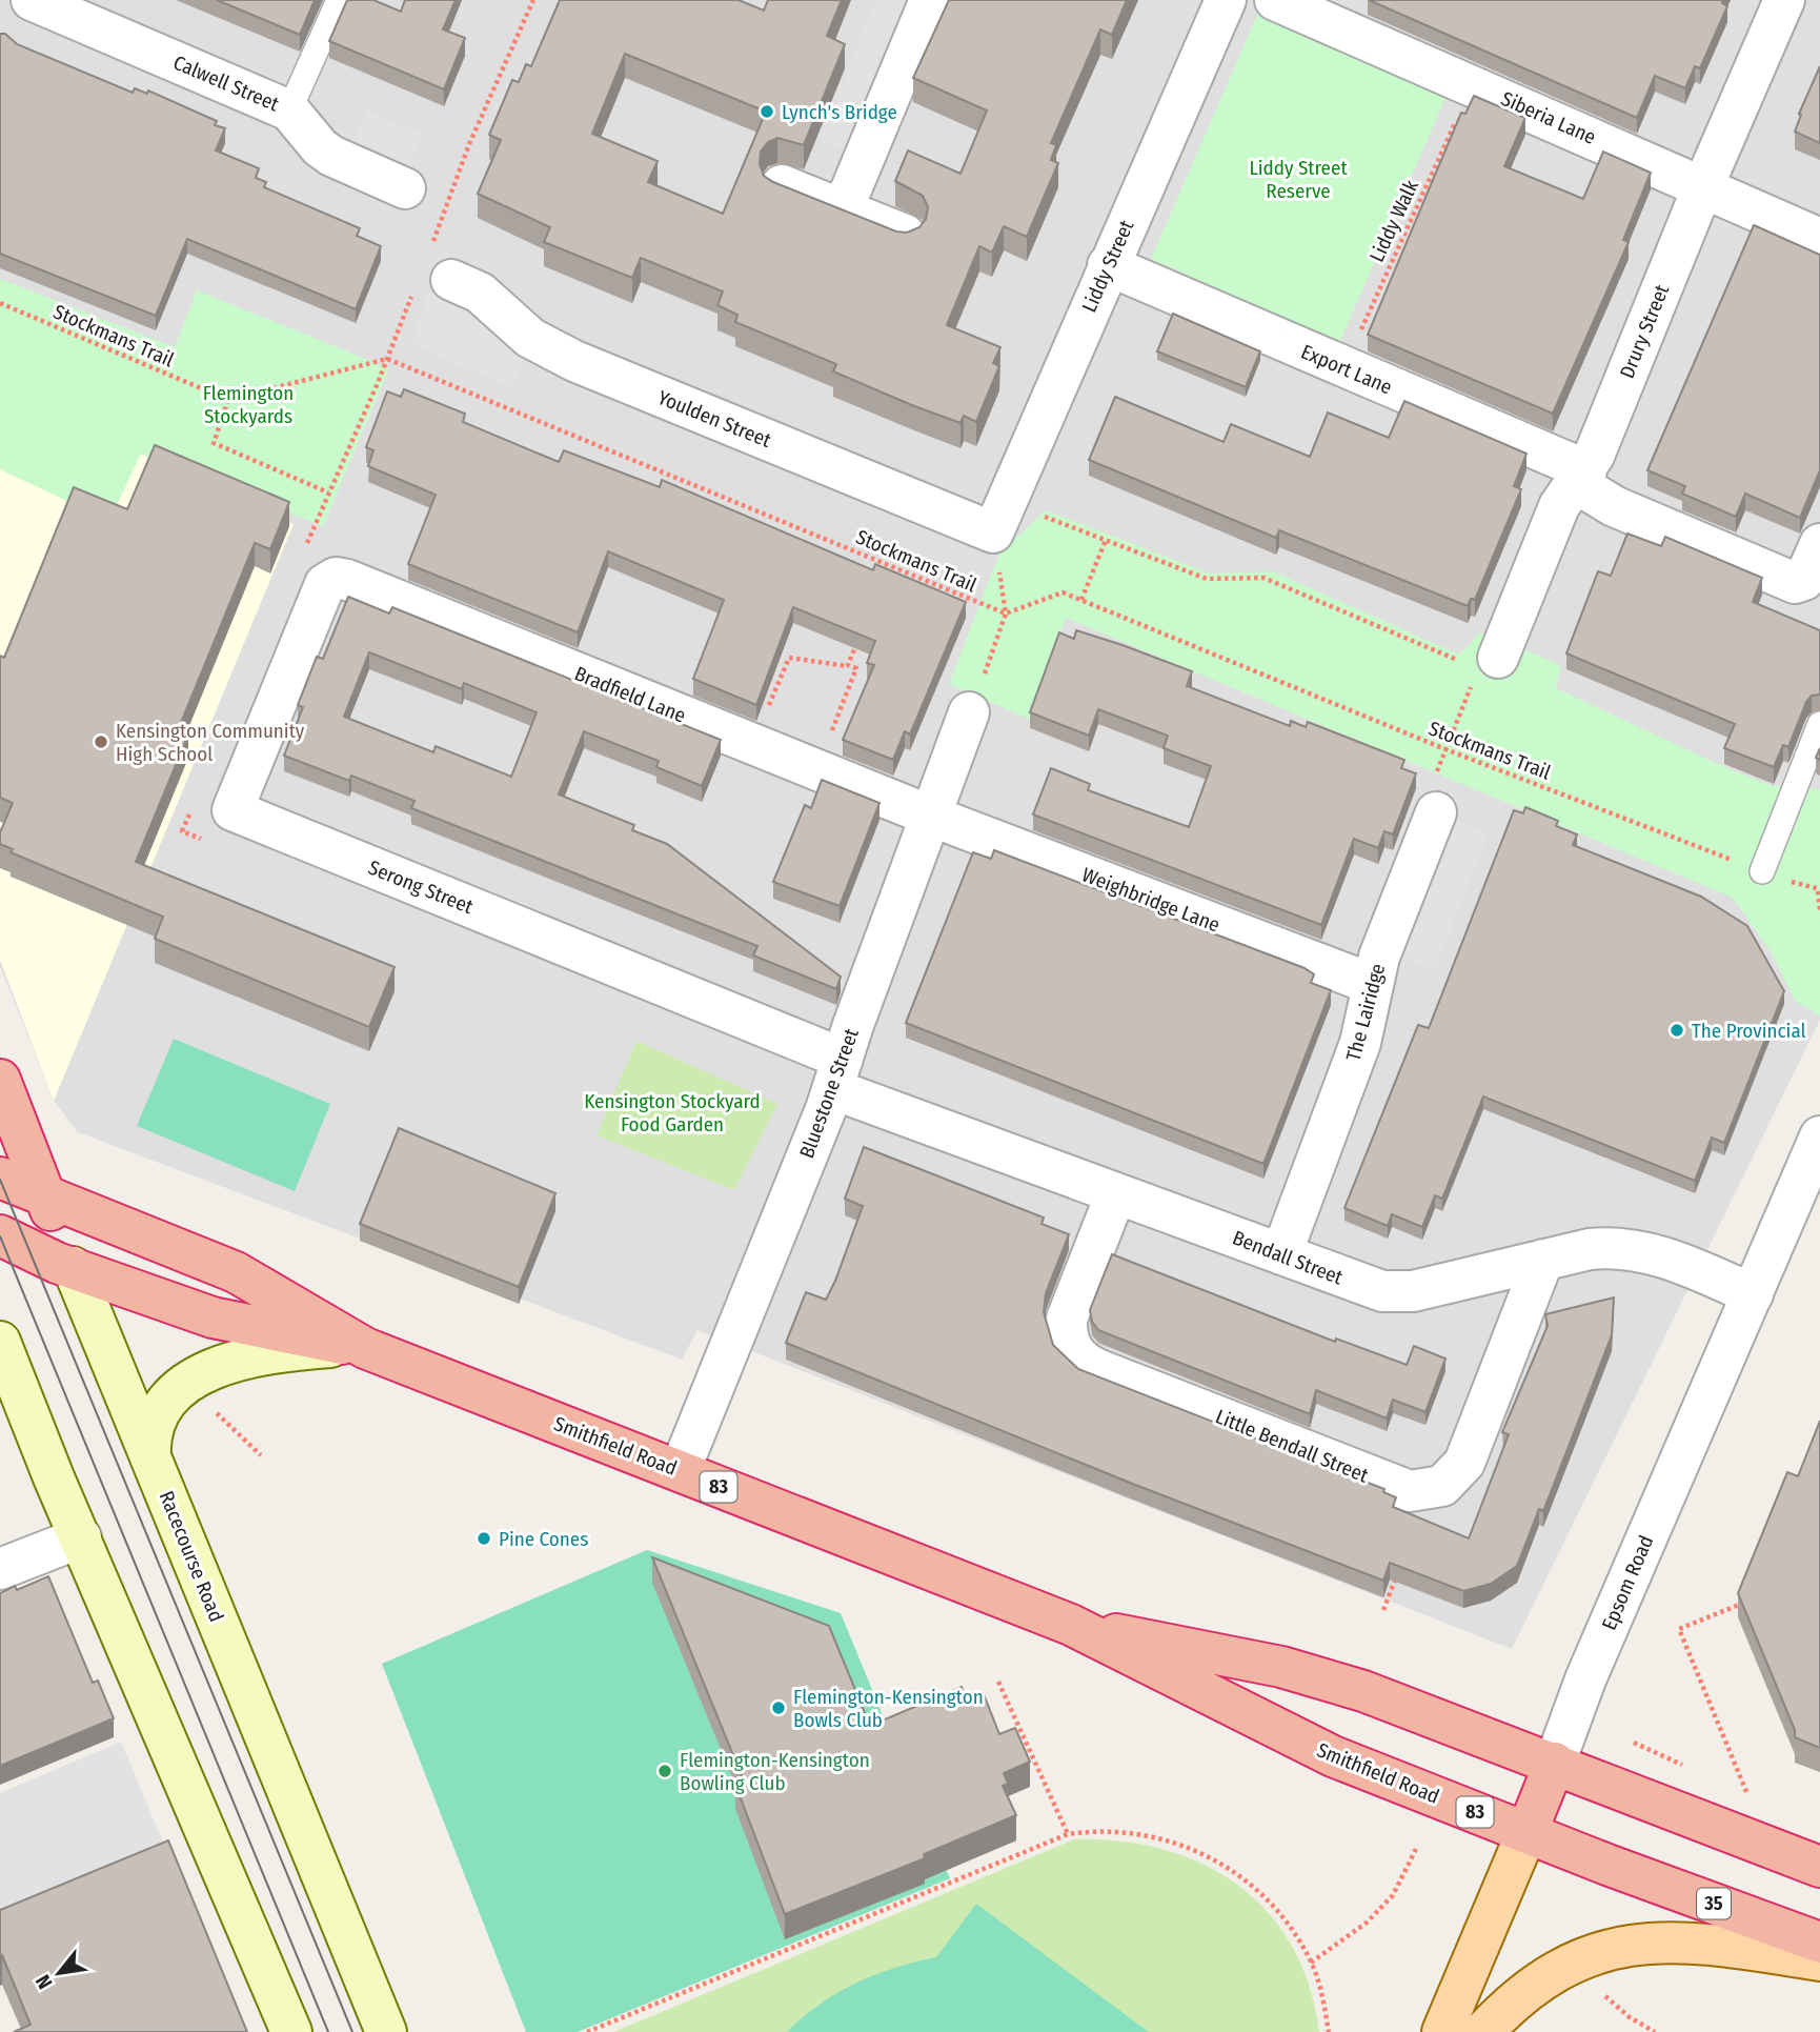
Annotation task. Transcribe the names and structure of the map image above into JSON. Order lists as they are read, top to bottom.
{
  "streets": {
    "highway": [
      "Smithfield Road",
      "83",
      "Racecourse Road",
      "Epsom Road",
      "35"
    ],
    "street": [
      "Calwell Street",
      "Siberia Lane",
      "Liddy Street",
      "Drury Street",
      "Export Lane",
      "Youlden Street",
      "Bradfield Lane",
      "Serong Street",
      "Weighbridge Lane",
      "The Lairidge",
      "Bluestone Street",
      "Bendall Street",
      "Little Bendall Street"
    ],
    "path": ["Liddy Walk", "Stockmans Trail"]
  },
  "crossings": [
    ["Siberia Lane", "Liddy Walk"],
    ["Siberia Lane", "Drury Street"],
    ["Liddy Walk", "Export Lane"],
    ["Liddy Street", "Export Lane"],
    ["Liddy Street", "Youlden Street"],
    ["Drury Street", "Export Lane"],
    ["Bradfield Lane", "Serong Street"],
    ["Bradfield Lane", "Weighbridge Lane"],
    ["Bradfield Lane", "Bluestone Street"],
    ["Serong Street", "Bluestone Street"],
    ["Serong Street", "Bendall Street"],
    ["Weighbridge Lane", "The Lairidge"],
    ["Weighbridge Lane", "Bluestone Street"],
    ["The Lairidge", "Bendall Street"],
    ["Bluestone Street", "Bendall Street"],
    ["Bluestone Street", "Smithfield Road"],
    ["Bendall Street", "Little Bendall Street"],
    ["Bendall Street", "Epsom Road"],
    ["Smithfield Road", "Racecourse Road"],
    ["Smithfield Road", "Epsom Road"]
  ],
  "parks": ["Liddy Street Reserve", "Flemington Stockyards", "Kensington Stockyard Food Garden"],
  "places": [
    "Lynch's Bridge",
    "Kensington Community High School",
    "The Provincial",
    "Pine Cones",
    "Flemington-Kensington Bowls Club",
    "Flemington-Kensington Bowling Club"
  ],
  "north": "bottom left"
}
